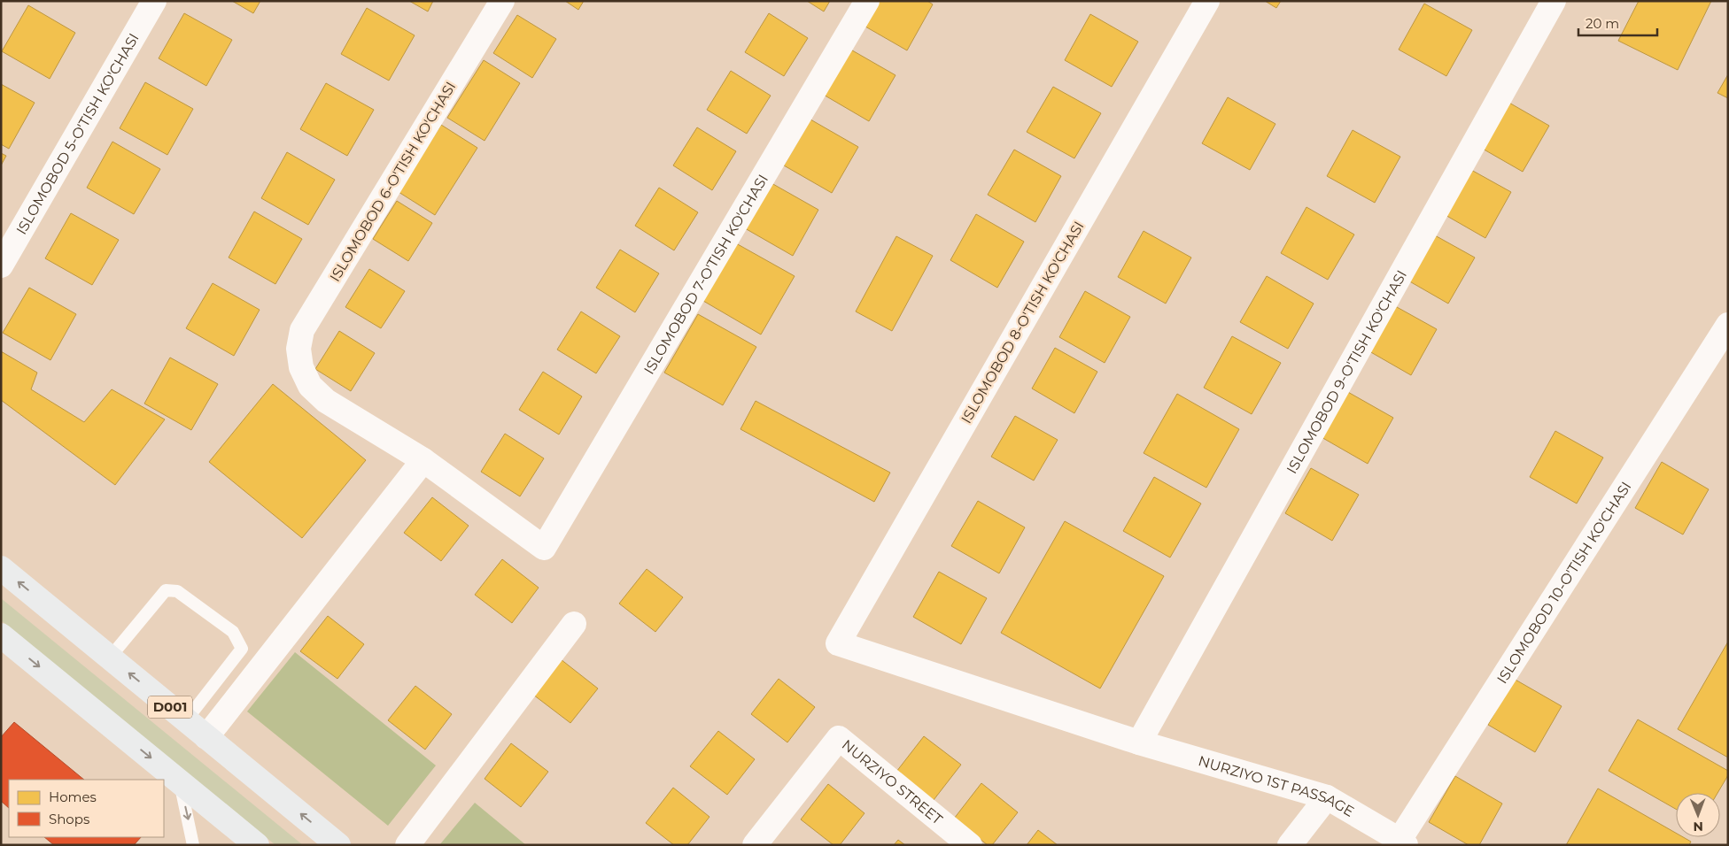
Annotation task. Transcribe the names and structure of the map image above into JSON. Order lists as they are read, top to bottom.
{
  "streets": {
    "highway": ["D001"],
    "street": [
      "ISLOMOBOD 5-O'TISH KO'CHASI",
      "ISLOMOBOD 6-O'TISH KO'CHASI",
      "ISLOMOBOD 7-O'TISH KO'CHASI",
      "ISLOMOBOD 8-O'TISH KO'CHASI",
      "ISLOMOBOD 9-O'TISH KO'CHASI",
      "ISLOMOBOD 10-O'TISH KO'CHASI",
      "NURZIYO STREET",
      "NURZIYO 1ST PASSAGE"
    ]
  },
  "crossings": [
    ["ISLOMOBOD 6-O'TISH KO'CHASI", "ISLOMOBOD 7-O'TISH KO'CHASI"],
    ["ISLOMOBOD 8-O'TISH KO'CHASI", "NURZIYO 1ST PASSAGE"],
    ["ISLOMOBOD 9-O'TISH KO'CHASI", "NURZIYO 1ST PASSAGE"],
    ["ISLOMOBOD 10-O'TISH KO'CHASI", "NURZIYO 1ST PASSAGE"]
  ],
  "legend": ["Homes", "Shops"],
  "scale_bar": "20 m",
  "north": "bottom"
}
